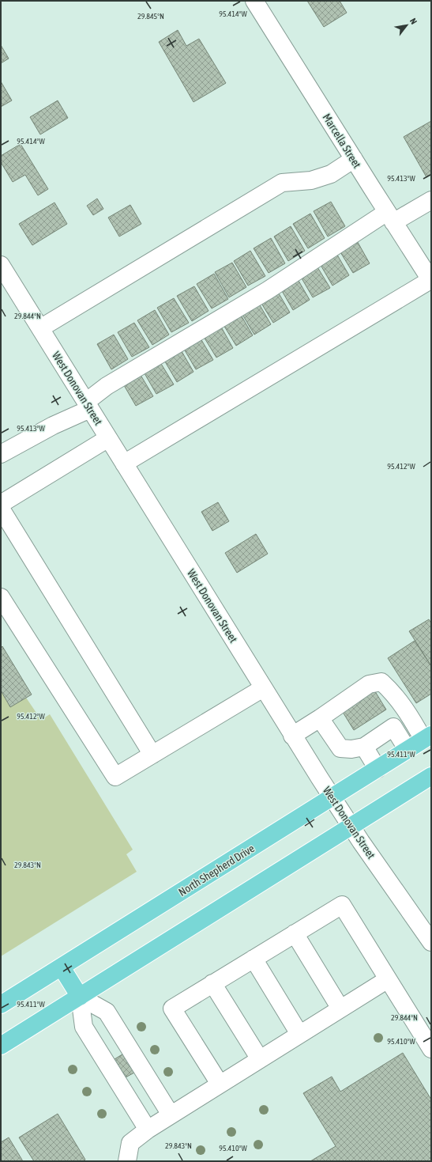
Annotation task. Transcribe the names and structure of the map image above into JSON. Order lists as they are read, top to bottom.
{
  "streets": {
    "main road": ["North Shepherd Drive"],
    "street": ["Marcella Street", "West Donovan Street"]
  },
  "crossings": [
    ["West Donovan Street", "North Shepherd Drive"]
  ],
  "north": "top right",
  "coordinates": [
    "95.414°W",
    "29.845°N",
    "95.413°W",
    "29.844°N",
    "95.412°W",
    "95.411°W",
    "29.843°N",
    "95.410°W"
  ]
}
